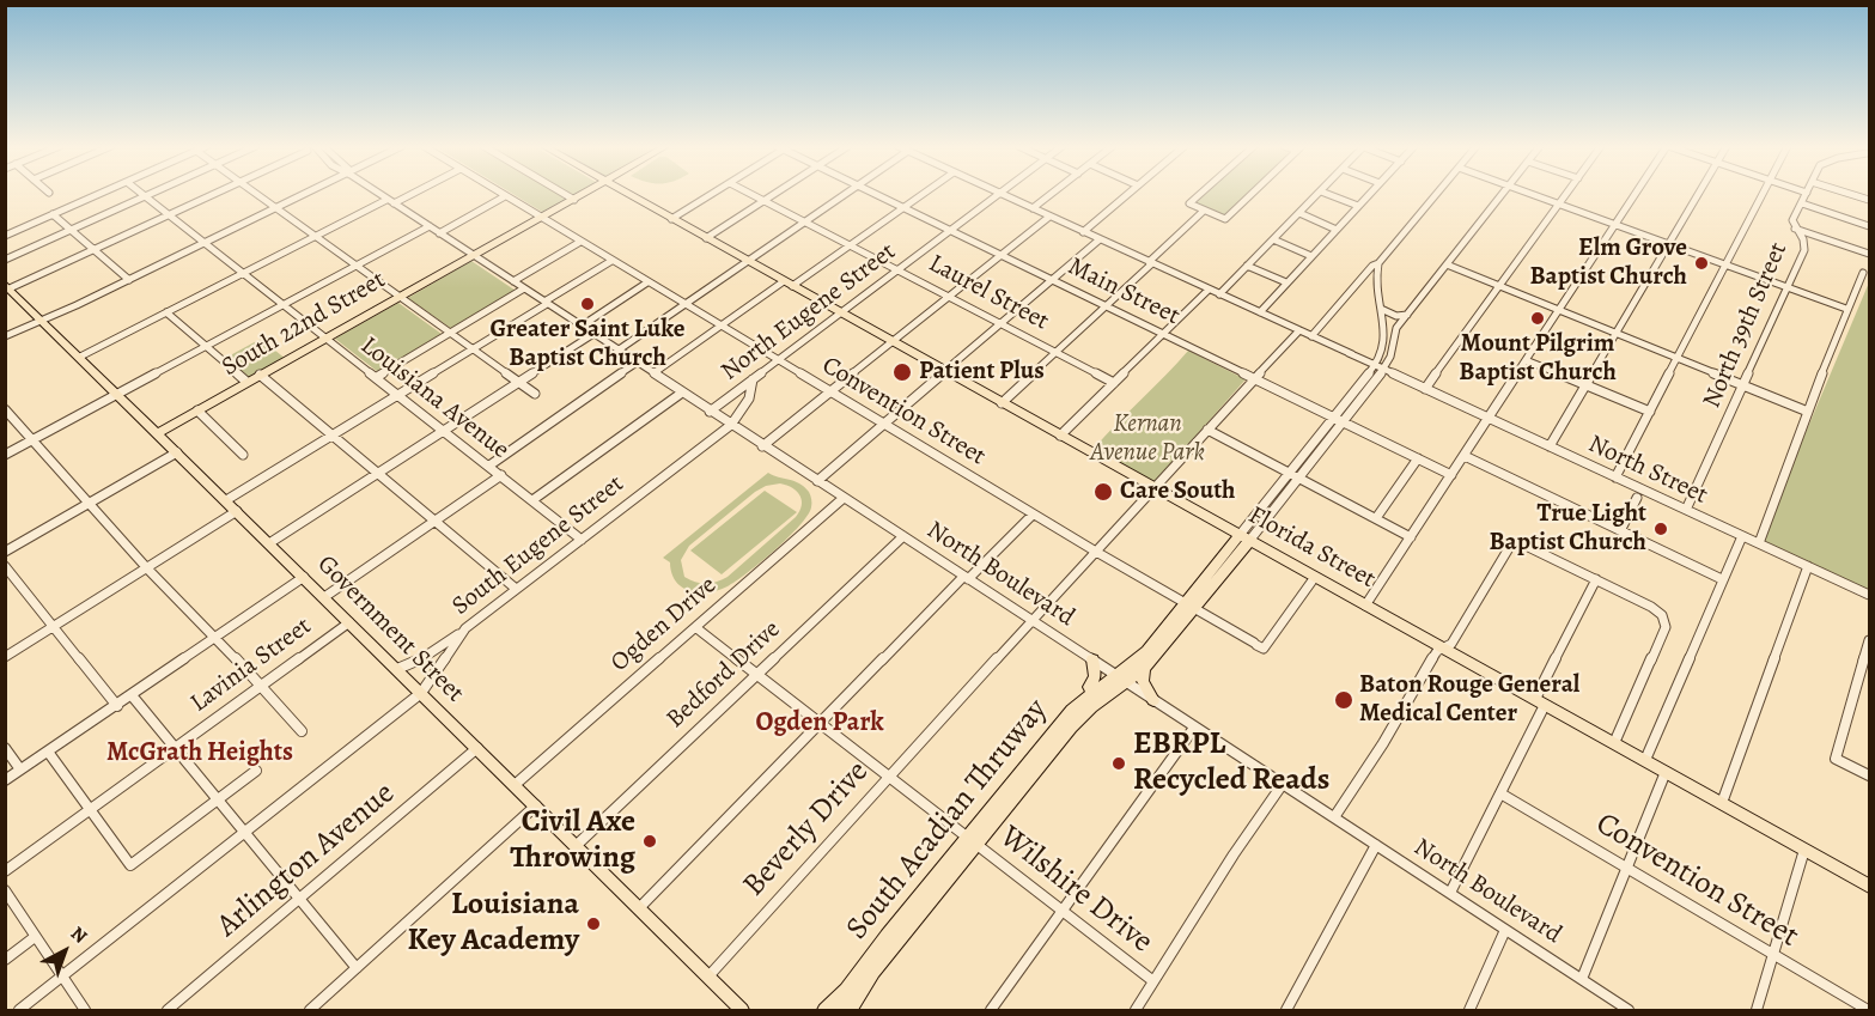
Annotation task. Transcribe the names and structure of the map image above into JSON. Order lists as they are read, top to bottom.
{
  "streets": {
    "main road": [
      "South 22nd Street",
      "Florida Street",
      "Government Street",
      "South Acadian Thruway"
    ],
    "street": [
      "Main Street",
      "Laurel Street",
      "North Eugene Street",
      "North 39th Street",
      "Louisiana Avenue",
      "Convention Street",
      "North Street",
      "South Eugene Street",
      "North Boulevard",
      "Ogden Drive",
      "Lavinia Street",
      "Bedford Drive",
      "Beverly Drive",
      "Arlington Avenue",
      "Wilshire Drive"
    ]
  },
  "crossings": [
    ["Main Street", "North Eugene Street"],
    ["Main Street", "Beverly Drive"],
    ["Laurel Street", "North Eugene Street"],
    ["North Eugene Street", "Convention Street"],
    ["North Eugene Street", "North Street"],
    ["North Eugene Street", "Florida Street"],
    ["North Eugene Street", "North Boulevard"],
    ["South 22nd Street", "Louisiana Avenue"],
    ["South 22nd Street", "Convention Street"],
    ["South 22nd Street", "North Boulevard"],
    ["South 22nd Street", "Government Street"],
    ["North 39th Street", "North Street"],
    ["Louisiana Avenue", "South Eugene Street"],
    ["Convention Street", "Florida Street"],
    ["Convention Street", "Beverly Drive"],
    ["North Street", "Beverly Drive"],
    ["South Eugene Street", "North Boulevard"],
    ["South Eugene Street", "Government Street"],
    ["Florida Street", "Beverly Drive"],
    ["North Boulevard", "Ogden Drive"],
    ["North Boulevard", "Bedford Drive"],
    ["North Boulevard", "South Acadian Thruway"],
    ["North Boulevard", "Beverly Drive"],
    ["Ogden Drive", "Government Street"],
    ["Ogden Drive", "Wilshire Drive"],
    ["Government Street", "Lavinia Street"],
    ["Government Street", "Bedford Drive"],
    ["Government Street", "Beverly Drive"],
    ["Government Street", "Arlington Avenue"],
    ["Bedford Drive", "Wilshire Drive"],
    ["South Acadian Thruway", "Wilshire Drive"],
    ["Beverly Drive", "Wilshire Drive"]
  ],
  "districts": ["Ogden Park", "McGrath Heights"],
  "parks": ["Kernan Avenue Park"],
  "places": [
    "Elm Grove Baptist Church",
    "Greater Saint Luke Baptist Church",
    "Mount Pilgrim Baptist Church",
    "Patient Plus",
    "Care South",
    "True Light Baptist Church",
    "Baton Rouge General Medical Center",
    "EBRPL Recycled Reads",
    "Civil Axe Throwing",
    "Louisiana Key Academy"
  ],
  "north": "top right"
}
